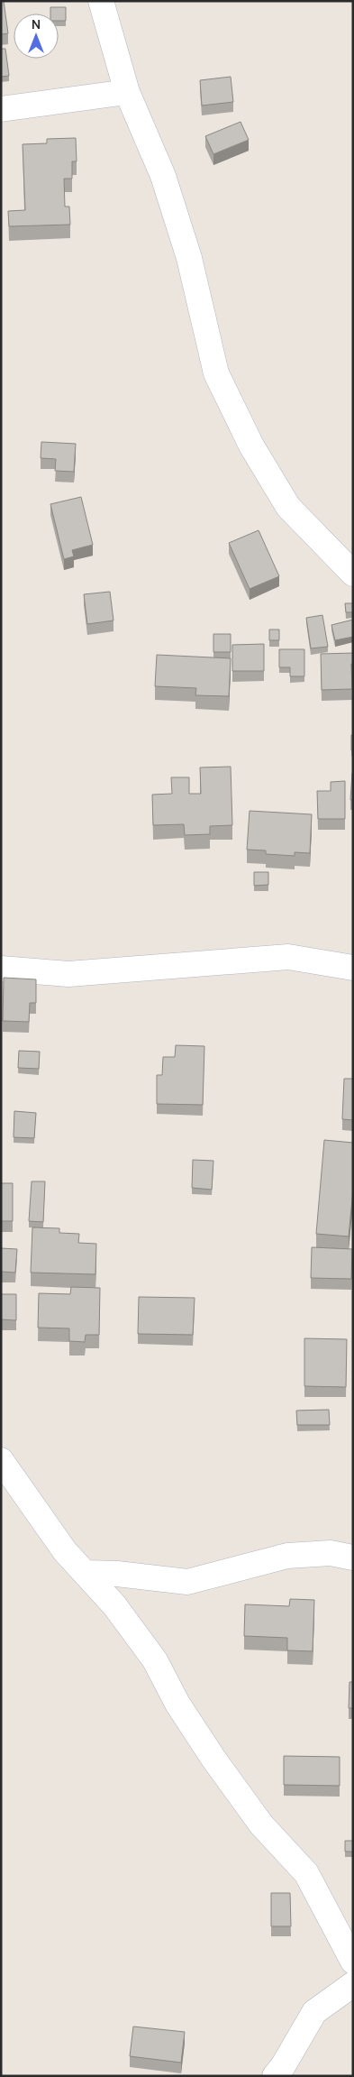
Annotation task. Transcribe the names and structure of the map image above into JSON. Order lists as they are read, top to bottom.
{
  "north": "top"
}
